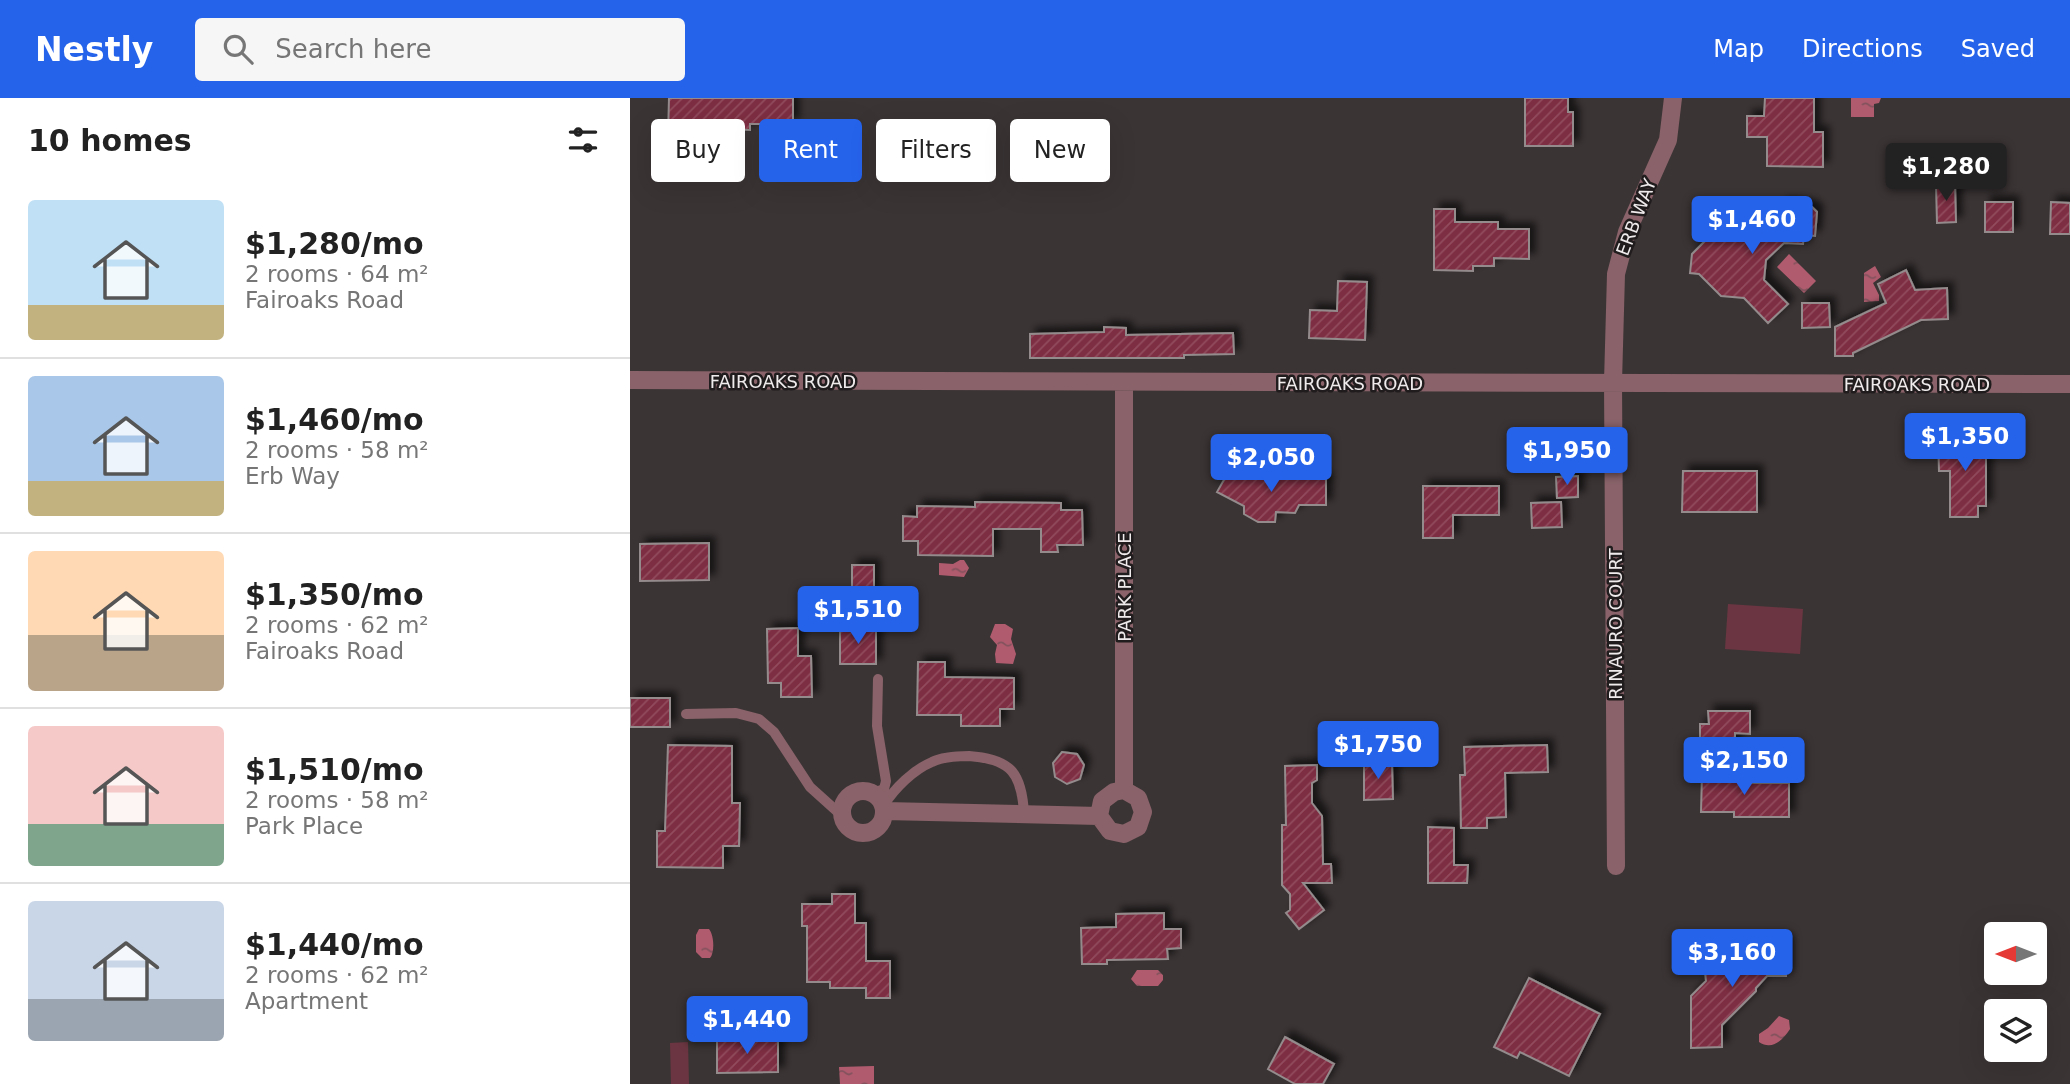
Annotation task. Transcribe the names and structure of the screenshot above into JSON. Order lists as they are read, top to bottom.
{
  "streets": {
    "street": [
      "ERB WAY",
      "FAIROAKS ROAD",
      "PARK PLACE",
      "RINAURO COURT"
    ]
  },
  "crossings": [
    ["ERB WAY", "FAIROAKS ROAD"],
    ["ERB WAY", "RINAURO COURT"],
    ["FAIROAKS ROAD", "PARK PLACE"],
    ["FAIROAKS ROAD", "RINAURO COURT"]
  ],
  "north": "left",
  "page": {
    "header": "Nestly",
    "search": "Search here",
    "nav": ["Map", "Directions", "Saved"],
    "heading": "10 homes",
    "chip": [
      "Buy",
      "Rent",
      "Filters",
      "New"
    ],
    "price": [
      "$1,280",
      "$1,460",
      "$1,350",
      "$1,950",
      "$2,050",
      "$1,510",
      "$1,750",
      "$2,150",
      "$3,160",
      "$1,440"
    ],
    "list": [
      {
        "name": "$1,280/mo",
        "note": "2 rooms · 64 m² · Fairoaks Road"
      },
      {
        "name": "$1,460/mo",
        "note": "2 rooms · 58 m² · Erb Way"
      },
      {
        "name": "$1,350/mo",
        "note": "2 rooms · 62 m² · Fairoaks Road"
      },
      {
        "name": "$1,510/mo",
        "note": "2 rooms · 58 m² · Park Place"
      },
      {
        "name": "$1,440/mo",
        "note": "2 rooms · 62 m² · Apartment"
      }
    ]
  }
}
